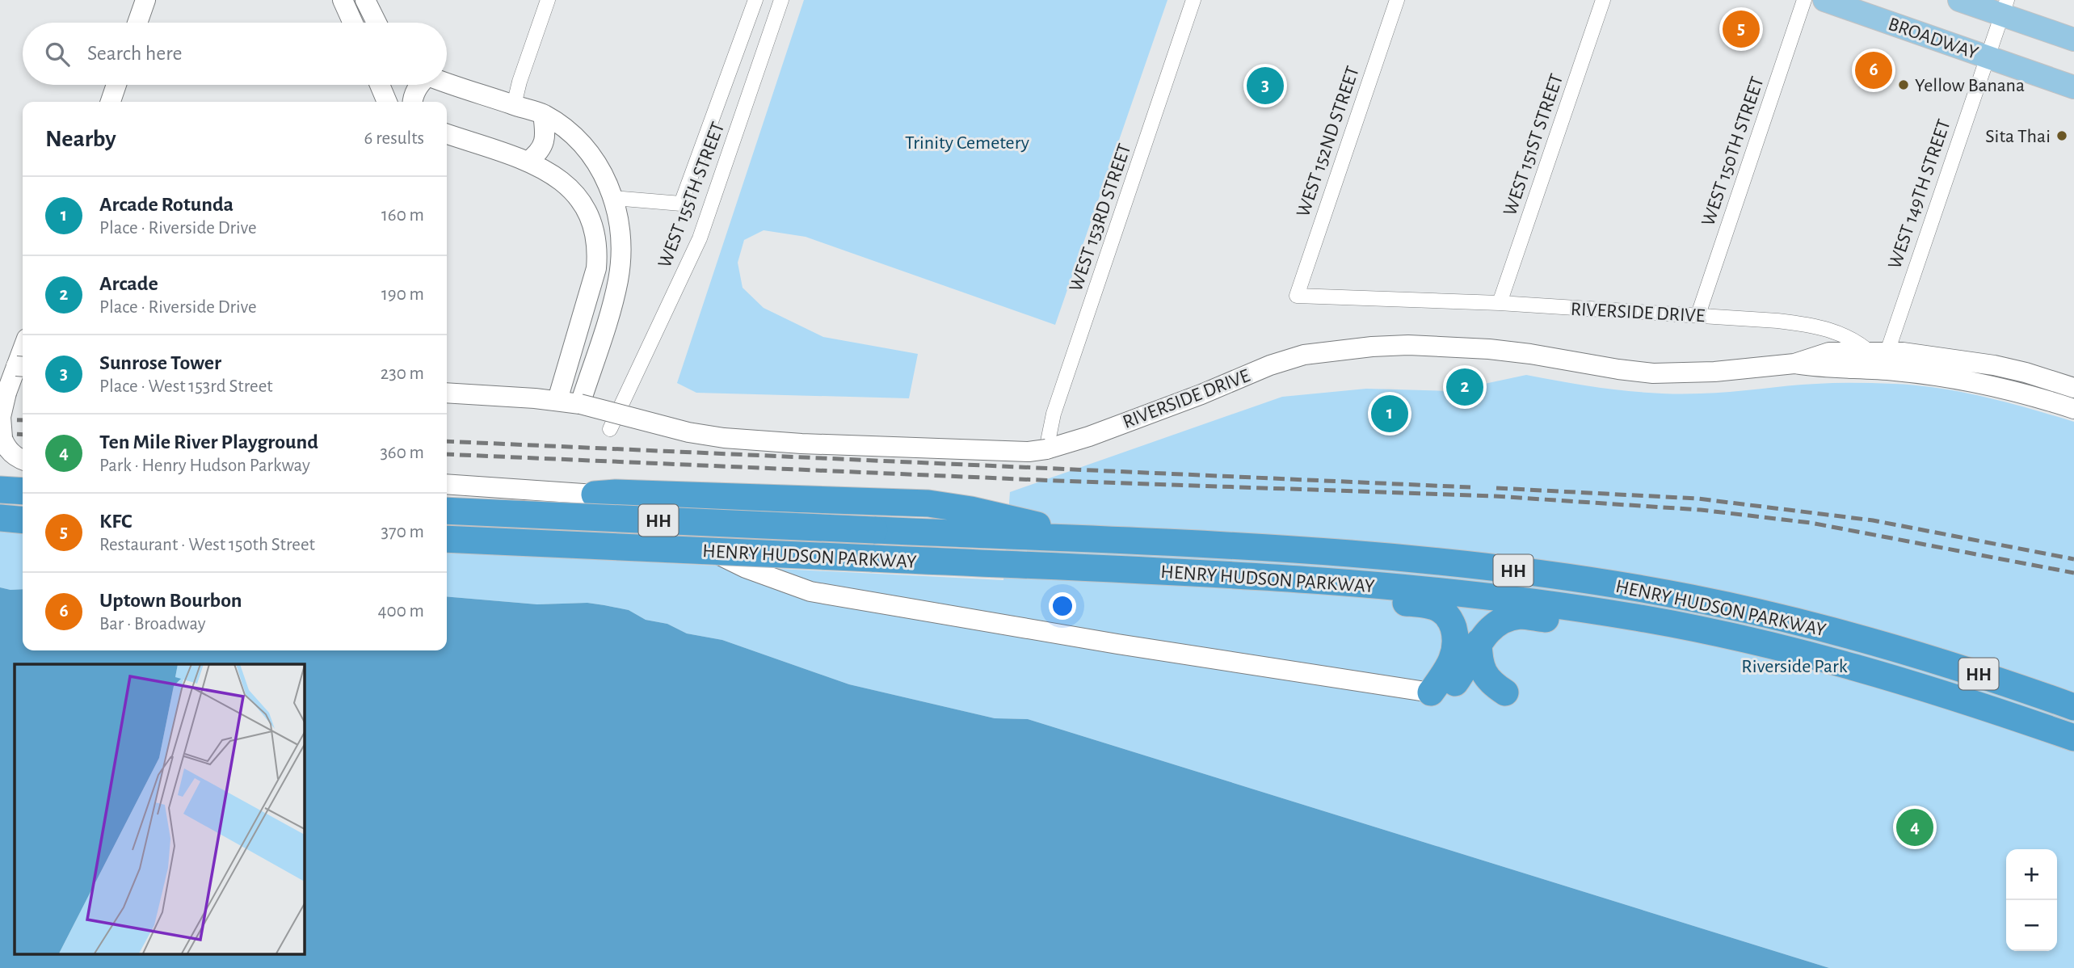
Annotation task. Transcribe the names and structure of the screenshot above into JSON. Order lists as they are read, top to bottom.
{
  "streets": {
    "highway": ["HH", "HENRY HUDSON PARKWAY"],
    "main road": ["BROADWAY", "RIVERSIDE DRIVE"],
    "street": [
      "WEST 152ND STREET",
      "WEST 151ST STREET",
      "WEST 150TH STREET",
      "WEST 149TH STREET",
      "WEST 155TH STREET",
      "WEST 153RD STREET"
    ]
  },
  "crossings": [
    ["BROADWAY", "WEST 149TH STREET"],
    ["WEST 152ND STREET", "RIVERSIDE DRIVE"],
    ["WEST 151ST STREET", "RIVERSIDE DRIVE"],
    ["WEST 150TH STREET", "RIVERSIDE DRIVE"],
    ["WEST 149TH STREET", "RIVERSIDE DRIVE"],
    ["WEST 153RD STREET", "RIVERSIDE DRIVE"]
  ],
  "parks": ["Trinity Cemetery", "Riverside Park"],
  "places": ["Yellow Banana", "Sita Thai"],
  "page": {
    "pins": [
      "5",
      "6",
      "3",
      "2",
      "1",
      "4"
    ],
    "search": "Search here",
    "heading": ["Nearby", "6 results"],
    "list": [
      {
        "mark": "1",
        "name": "Arcade Rotunda",
        "note": "Place · Riverside Drive",
        "value": "160 m"
      },
      {
        "mark": "2",
        "name": "Arcade",
        "note": "Place · Riverside Drive",
        "value": "190 m"
      },
      {
        "mark": "3",
        "name": "Sunrose Tower",
        "note": "Place · West 153rd Street",
        "value": "230 m"
      },
      {
        "mark": "4",
        "name": "Ten Mile River Playground",
        "note": "Park · Henry Hudson Parkway",
        "value": "360 m"
      },
      {
        "mark": "5",
        "name": "KFC",
        "note": "Restaurant · West 150th Street",
        "value": "370 m"
      },
      {
        "mark": "6",
        "name": "Uptown Bourbon",
        "note": "Bar · Broadway",
        "value": "400 m"
      }
    ],
    "map_buttons": ["+", "−"]
  }
}
